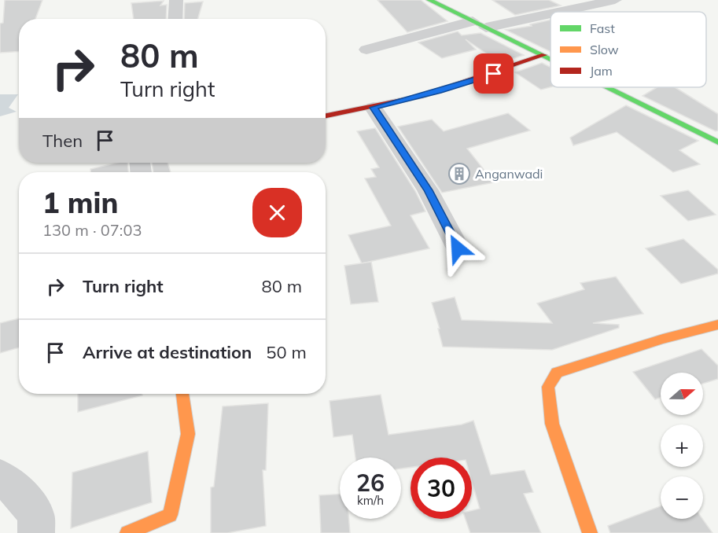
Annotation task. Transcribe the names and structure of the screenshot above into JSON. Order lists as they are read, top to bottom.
{
  "places": {
    "building": ["Anganwadi"]
  },
  "legend": ["Fast", "Slow", "Jam"],
  "north": "right",
  "page": {
    "turn": ["80 m", "Turn right"],
    "then": "Then",
    "heading": ["1 min", "130 m · 07:03"],
    "list": [
      {
        "name": "Turn right",
        "value": "80 m"
      },
      {
        "name": "Arrive at destination",
        "value": "50 m"
      }
    ],
    "map_buttons": ["+", "−"],
    "speed": "26 km/h",
    "limit": "30"
  }
}
